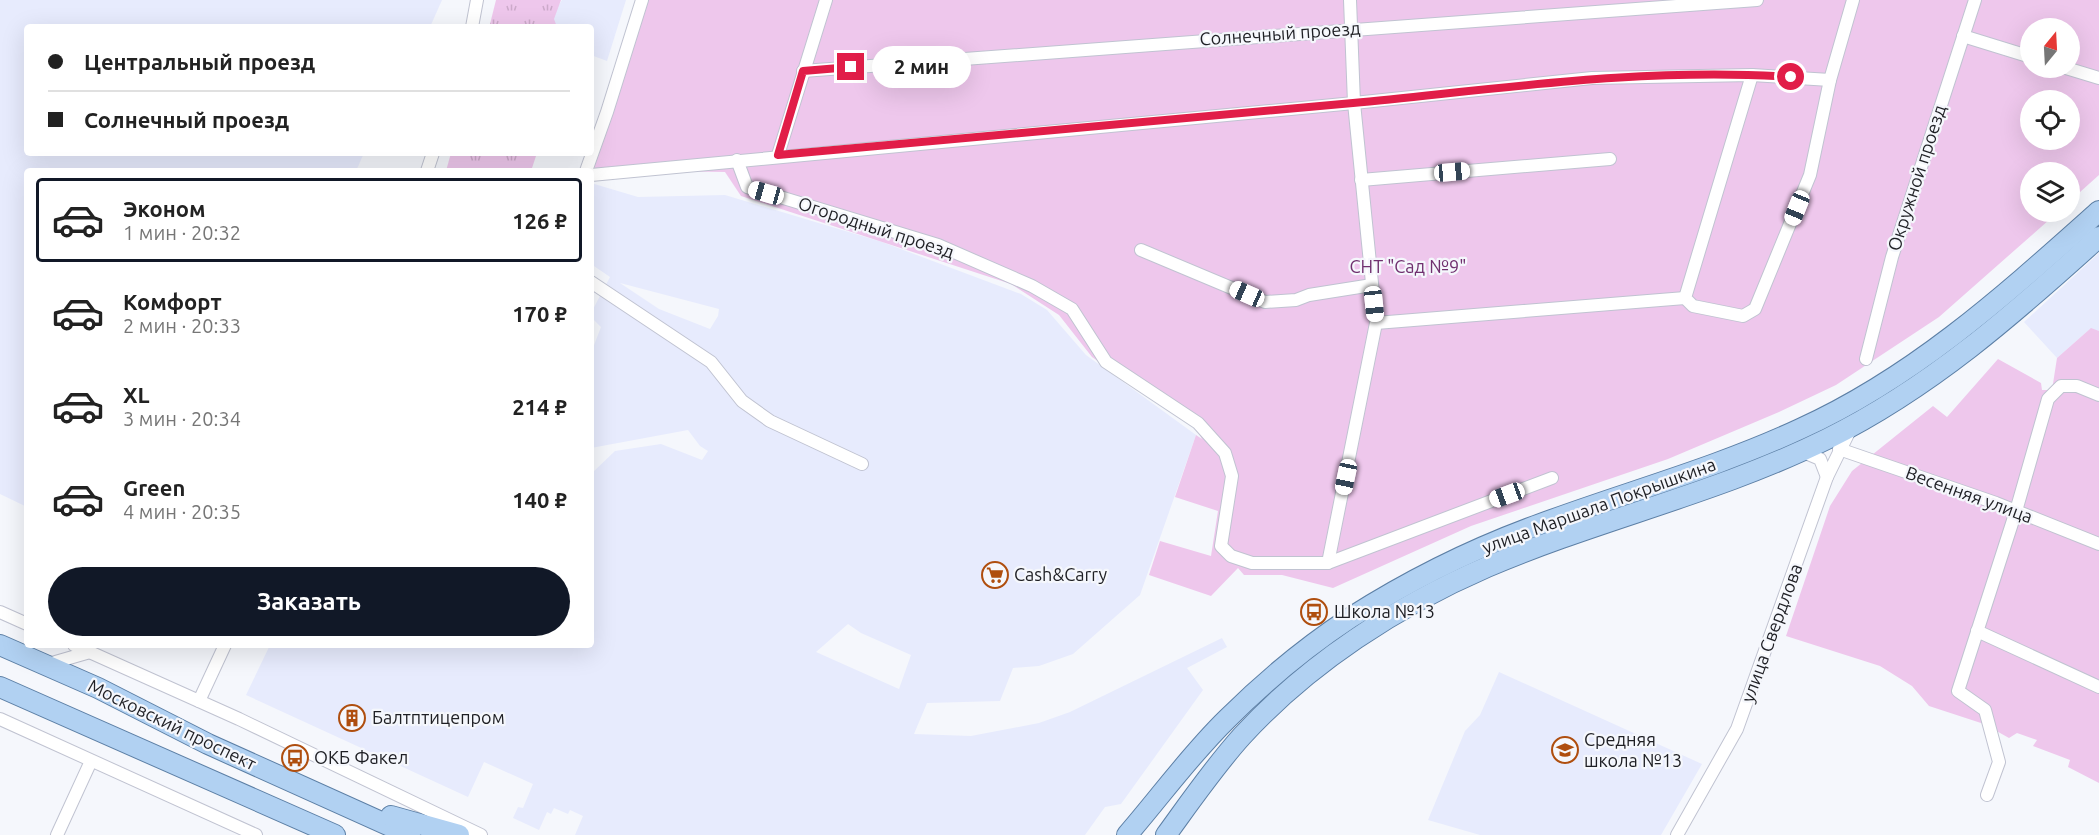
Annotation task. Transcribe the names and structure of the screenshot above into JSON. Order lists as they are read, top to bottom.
{
  "streets": {
    "main road": ["улица Маршала Покрышкина", "Московский проспект"],
    "street": [
      "Солнечный проезд",
      "Окружной проезд",
      "Огородный проезд",
      "Весенняя улица",
      "улица Свердлова"
    ]
  },
  "crossings": [
    ["Весенняя улица", "улица Свердлова"],
    ["улица Маршала Покрышкина", "улица Свердлова"]
  ],
  "parks": ["СНТ \"Сад №9\""],
  "places": {
    "supermarket": ["Cash&Carry"],
    "bus stop": ["Школа №13", "ОКБ Факел"],
    "building": ["Балтптицепром"],
    "school or university": ["Средняя школа №13"]
  },
  "north": "top",
  "page": {
    "banner": ["Центральный проезд", "Солнечный проезд"],
    "bubble": "2 мин",
    "list": [
      {
        "name": "Эконом",
        "note": "1 мин · 20:32",
        "value": "126 ₽"
      },
      {
        "name": "Комфорт",
        "note": "2 мин · 20:33",
        "value": "170 ₽"
      },
      {
        "name": "XL",
        "note": "3 мин · 20:34",
        "value": "214 ₽"
      },
      {
        "name": "Green",
        "note": "4 мин · 20:35",
        "value": "140 ₽"
      }
    ],
    "buttons": "Заказать"
  }
}
